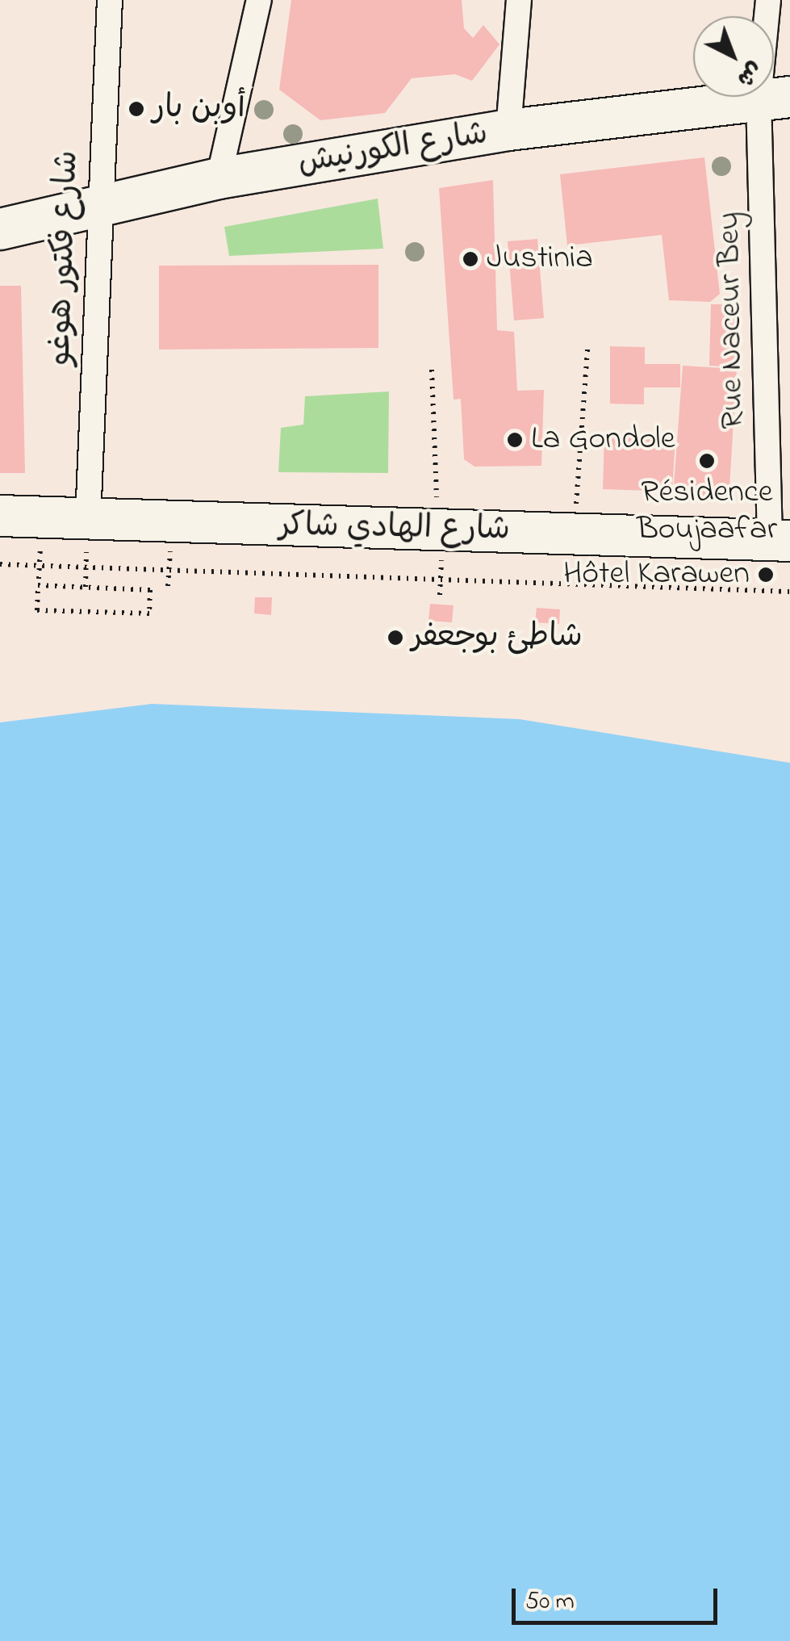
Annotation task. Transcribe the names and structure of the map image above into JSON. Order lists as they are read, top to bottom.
{
  "streets": {
    "main road": ["شارع الكورنيش", "شارع الهادي شاكر"],
    "street": ["شارع فكتور هوغو", "Rue Naceur Bey"]
  },
  "crossings": [
    ["شارع الكورنيش", "شارع فكتور هوغو"],
    ["شارع الكورنيش", "Rue Naceur Bey"],
    ["شارع فكتور هوغو", "شارع الهادي شاكر"],
    ["Rue Naceur Bey", "شارع الهادي شاكر"]
  ],
  "places": [
    "أوبن بار",
    "Justinia",
    "La Gondole",
    "Résidence Boujaafar",
    "Hôtel Karawen",
    "شاطئ بوجعفر"
  ],
  "scale_bar": "50 m",
  "north": "bottom right"
}
